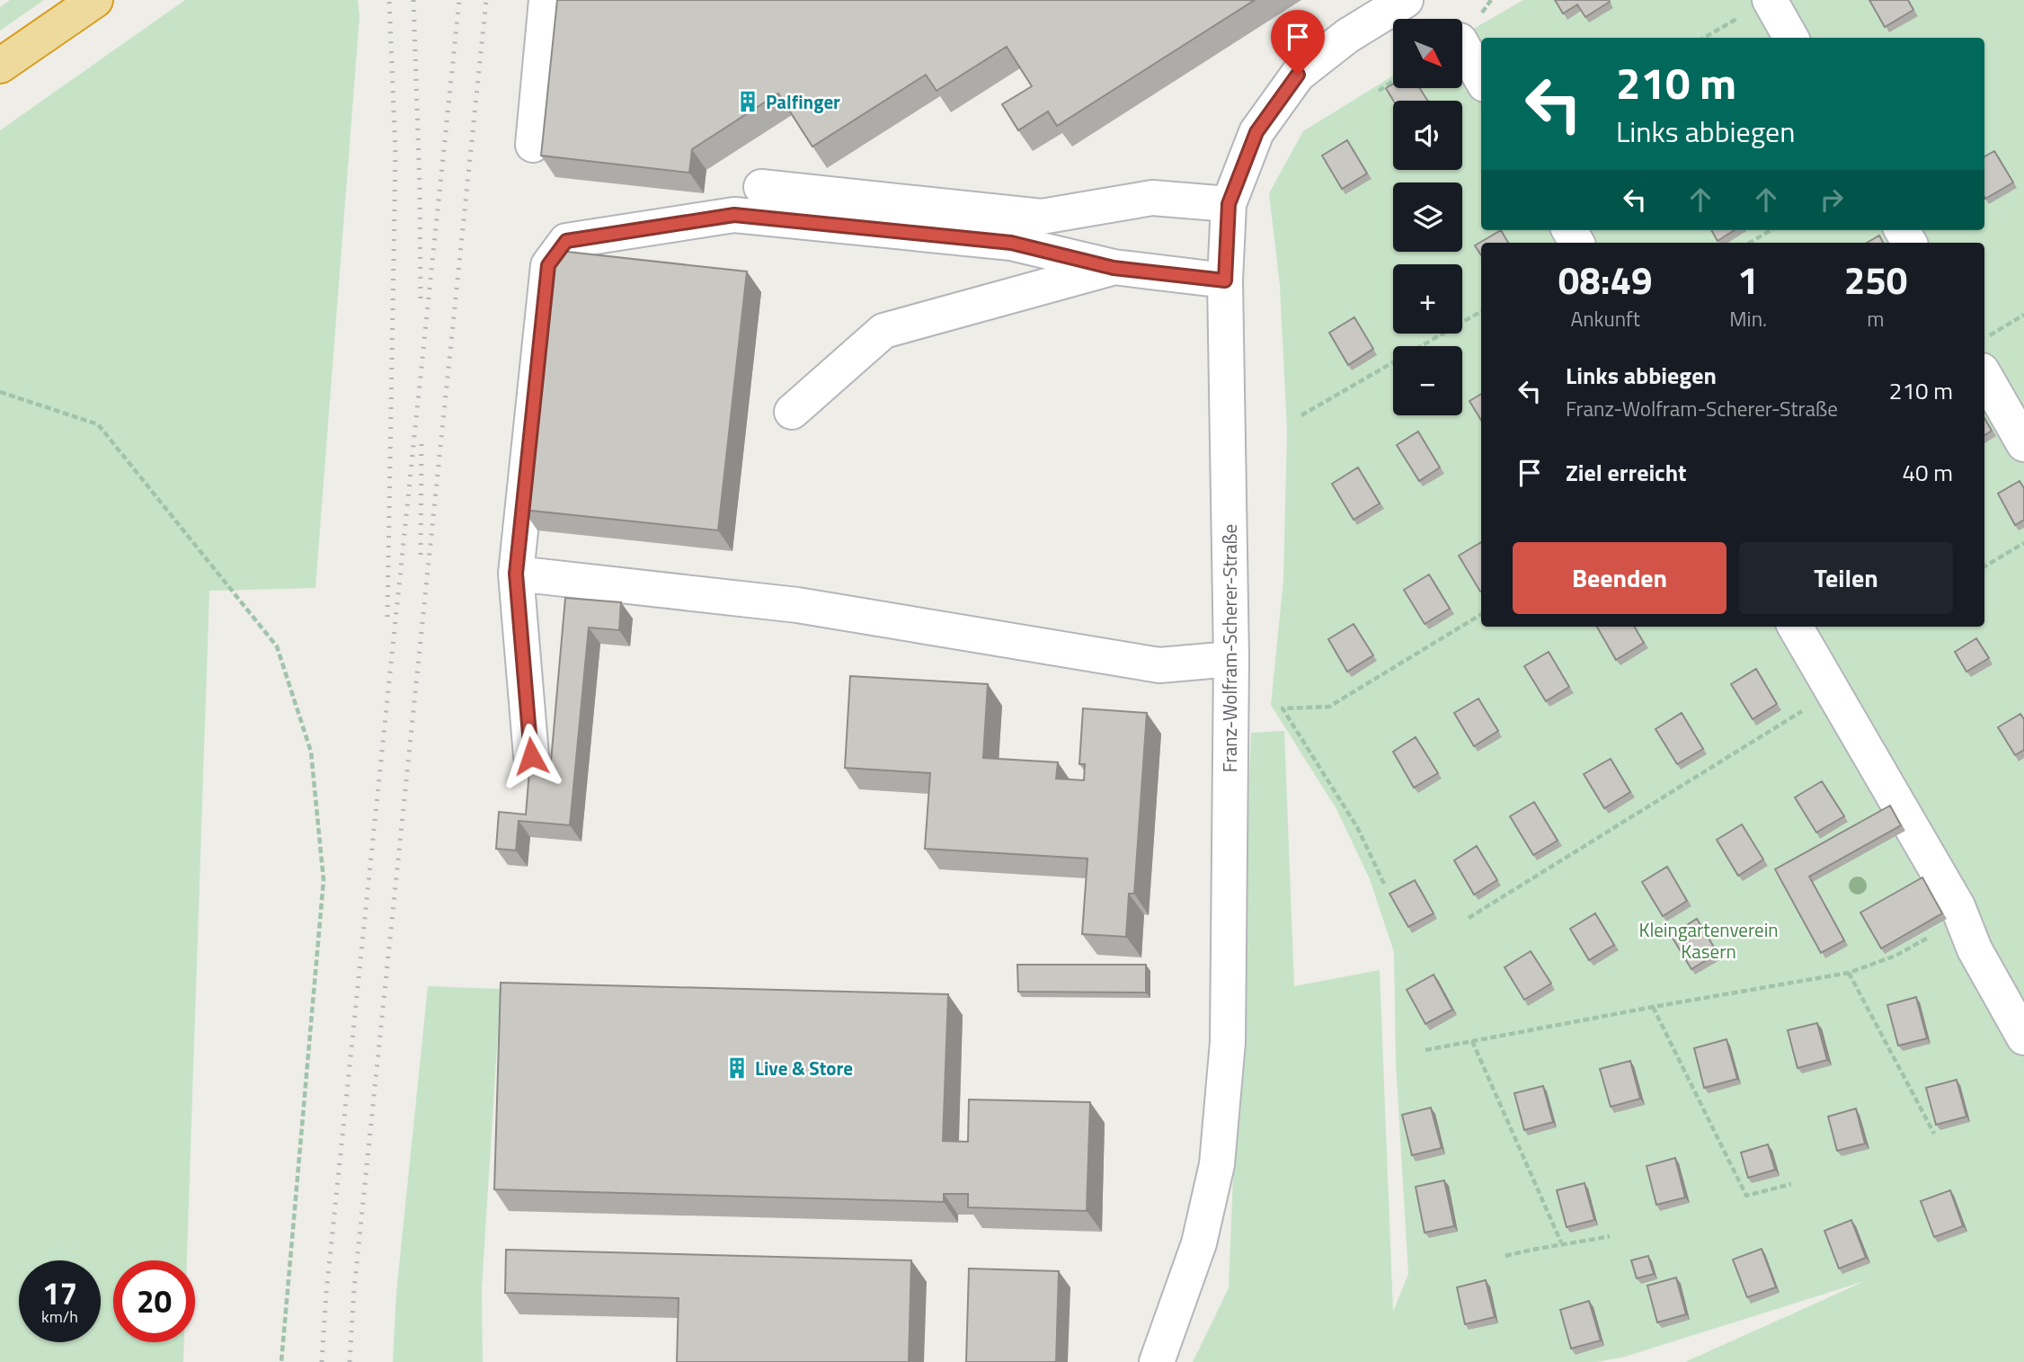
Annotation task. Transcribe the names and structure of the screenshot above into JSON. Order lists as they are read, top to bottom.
{
  "streets": {
    "street": ["Franz-Wolfram-Scherer-Straße"]
  },
  "parks": ["Kleingartenverein Kasern"],
  "places": {
    "building": ["Palfinger", "Live & Store"]
  },
  "north": "bottom right",
  "page": {
    "map_buttons": ["+", "−"],
    "turn": ["210 m", "Links abbiegen"],
    "eta": [
      "08:49",
      "Ankunft",
      "1",
      "Min.",
      "250",
      "m"
    ],
    "list": [
      {
        "name": "Links abbiegen",
        "note": "Franz-Wolfram-Scherer-Straße",
        "value": "210 m"
      },
      {
        "name": "Ziel erreicht",
        "value": "40 m"
      }
    ],
    "buttons": ["Beenden", "Teilen"],
    "speed": "17 km/h",
    "limit": "20"
  }
}
